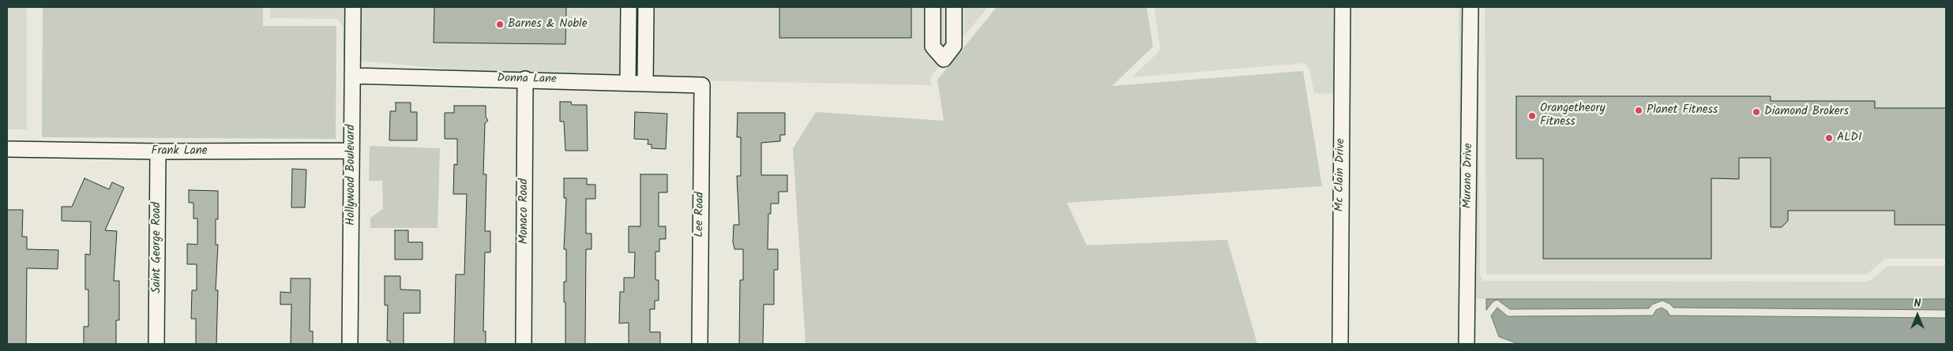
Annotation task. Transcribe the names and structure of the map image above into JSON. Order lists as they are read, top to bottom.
{
  "streets": {
    "street": [
      "Donna Lane",
      "Frank Lane",
      "Hollywood Boulevard",
      "Mc Clain Drive",
      "Murano Drive",
      "Monaco Road",
      "Lee Road",
      "Saint George Road"
    ]
  },
  "crossings": [
    ["Donna Lane", "Hollywood Boulevard"],
    ["Donna Lane", "Monaco Road"],
    ["Donna Lane", "Lee Road"],
    ["Frank Lane", "Hollywood Boulevard"],
    ["Frank Lane", "Saint George Road"]
  ],
  "places": [
    "Barnes & Noble",
    "Planet Fitness",
    "Diamond Brokers",
    "Orangetheory Fitness",
    "ALDI"
  ],
  "north": "top"
}
